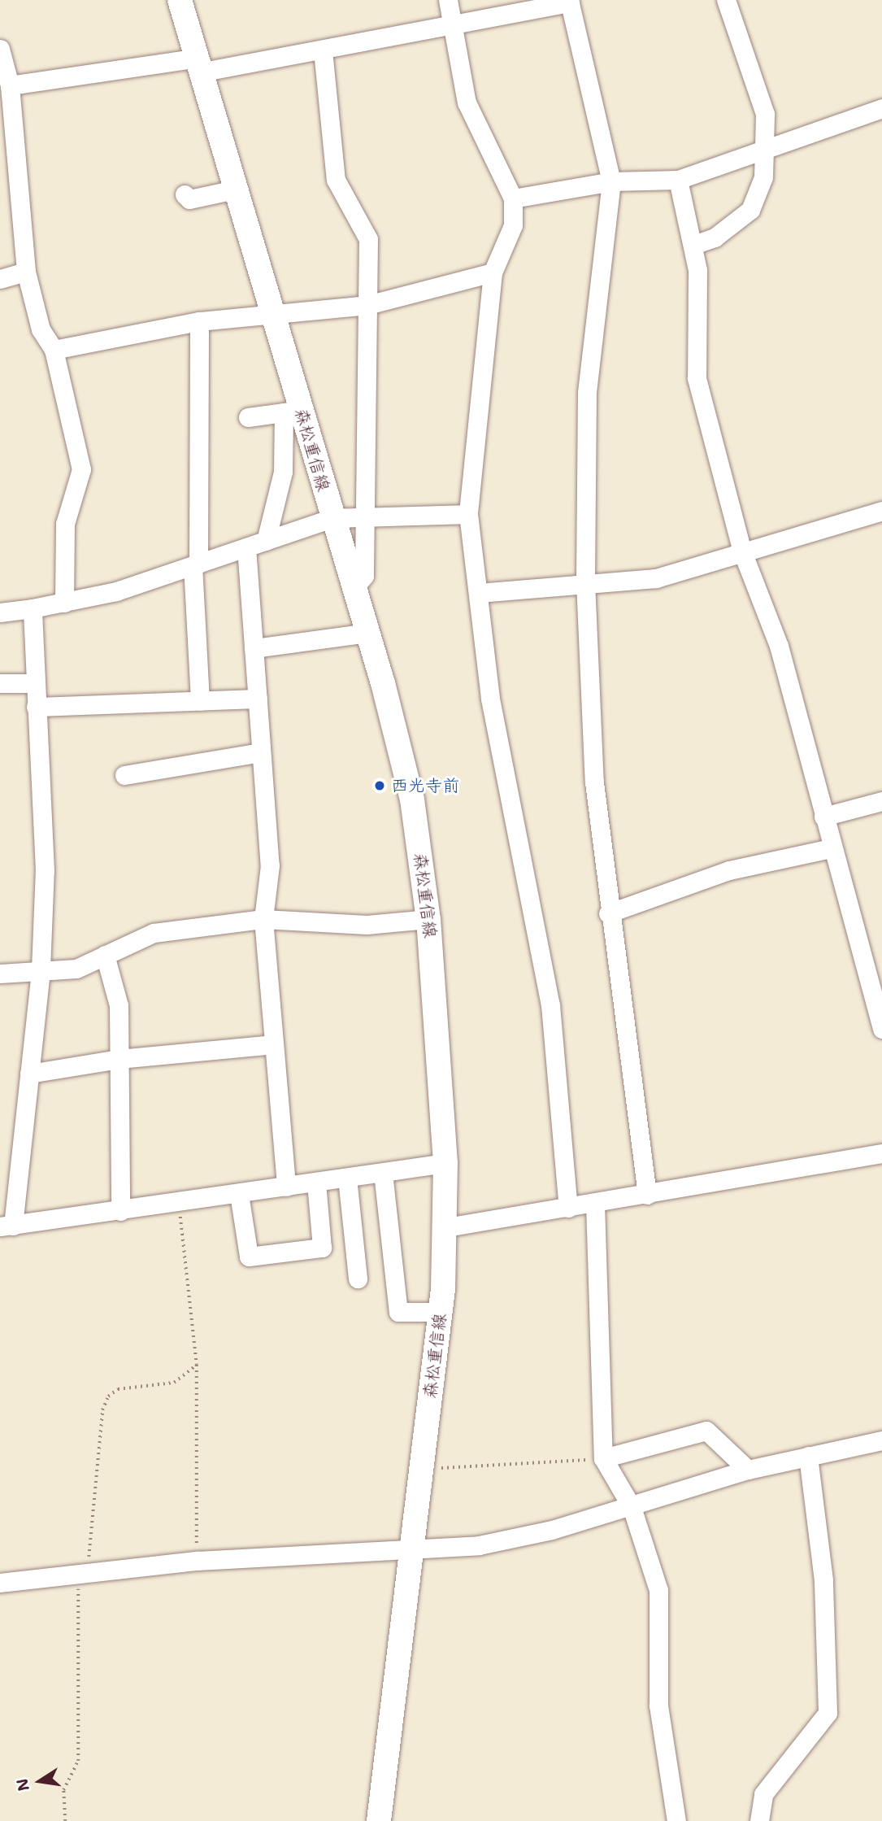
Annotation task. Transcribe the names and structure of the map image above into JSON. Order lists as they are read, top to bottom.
{
  "streets": {
    "main road": ["森松重信線"]
  },
  "places": ["西光寺前"],
  "north": "left"
}
